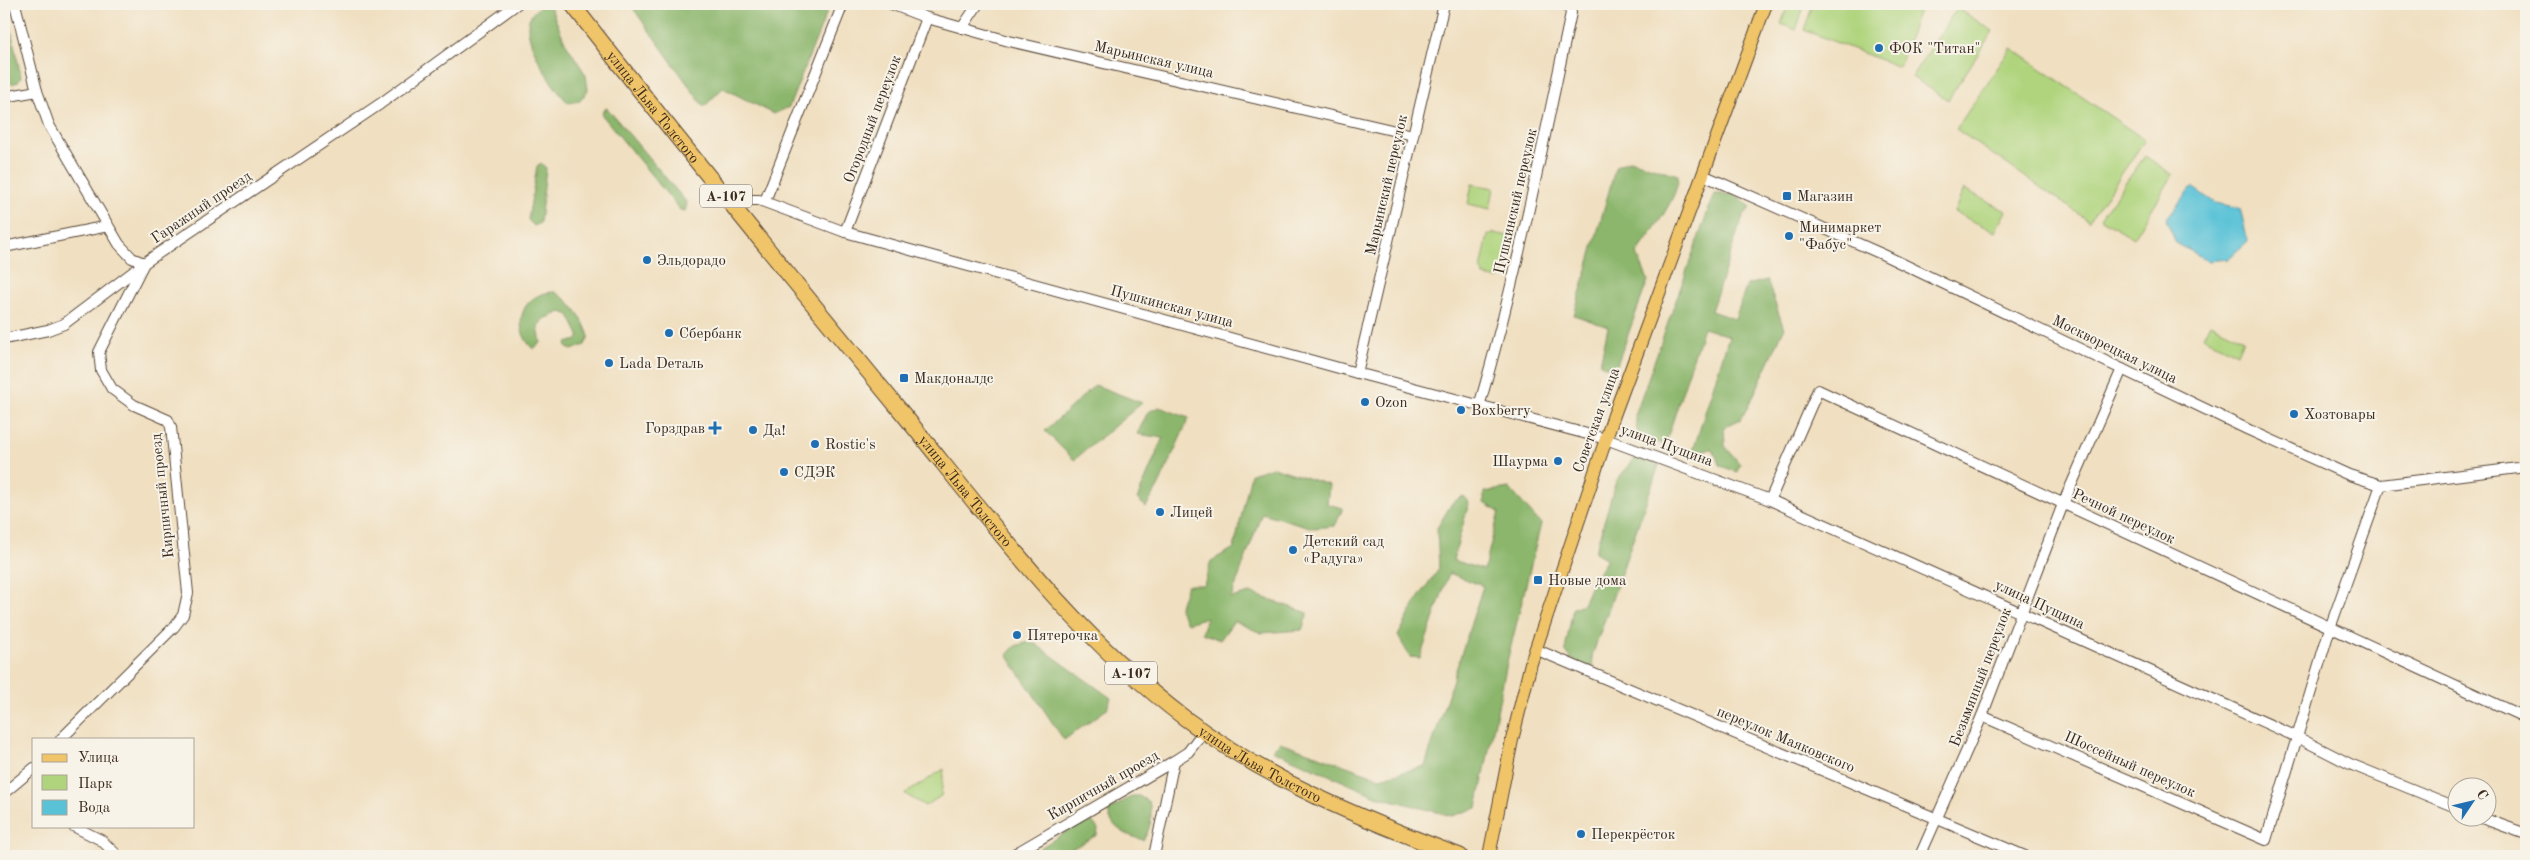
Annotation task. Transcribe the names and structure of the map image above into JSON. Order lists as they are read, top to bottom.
{
  "streets": {
    "highway": ["улица Льва Толстого", "А-107"],
    "main road": ["Советская улица"],
    "street": [
      "Марьинская улица",
      "Огородный переулок",
      "Марьинский переулок",
      "Пушкинский переулок",
      "Гаражный проезд",
      "Пушкинская улица",
      "Москворецкая улица",
      "улица Пущина",
      "Кирпичный проезд",
      "Речной переулок",
      "Безымянный переулок",
      "переулок Маяковского",
      "Шоссейный переулок"
    ]
  },
  "crossings": [
    ["Марьинская улица", "Огородный переулок"],
    ["Марьинская улица", "Марьинский переулок"],
    ["улица Льва Толстого", "Пушкинская улица"],
    ["улица Льва Толстого", "Кирпичный проезд"],
    ["Огородный переулок", "Пушкинская улица"],
    ["Марьинский переулок", "Пушкинская улица"],
    ["Пушкинский переулок", "Пушкинская улица"],
    ["Гаражный проезд", "Кирпичный проезд"],
    ["Пушкинская улица", "Советская улица"],
    ["Пушкинская улица", "улица Пущина"],
    ["Москворецкая улица", "Советская улица"],
    ["Москворецкая улица", "Безымянный переулок"],
    ["Советская улица", "улица Пущина"],
    ["Советская улица", "переулок Маяковского"],
    ["улица Пущина", "Речной переулок"],
    ["улица Пущина", "Безымянный переулок"],
    ["улица Пущина", "Шоссейный переулок"],
    ["Речной переулок", "Безымянный переулок"],
    ["Безымянный переулок", "переулок Маяковского"],
    ["Безымянный переулок", "Шоссейный переулок"]
  ],
  "places": {
    "other": [
      "ФОК \"Титан\"",
      "Минимаркет \"Фабус\"",
      "Эльдорадо",
      "Сбербанк",
      "Lada Dеталь",
      "Ozon",
      "Boxberry",
      "Хозтовары",
      "Да!",
      "Rostic's",
      "Шаурма",
      "СДЭК",
      "Лицей",
      "Детский сад «Радуга»",
      "Пятерочка",
      "Перекрёсток"
    ],
    "transit": ["Магазин", "Макдоналдс", "Новые дома"],
    "health": ["Горздрав"]
  },
  "legend": ["Улица", "Парк", "Вода"],
  "north": "top right"
}
